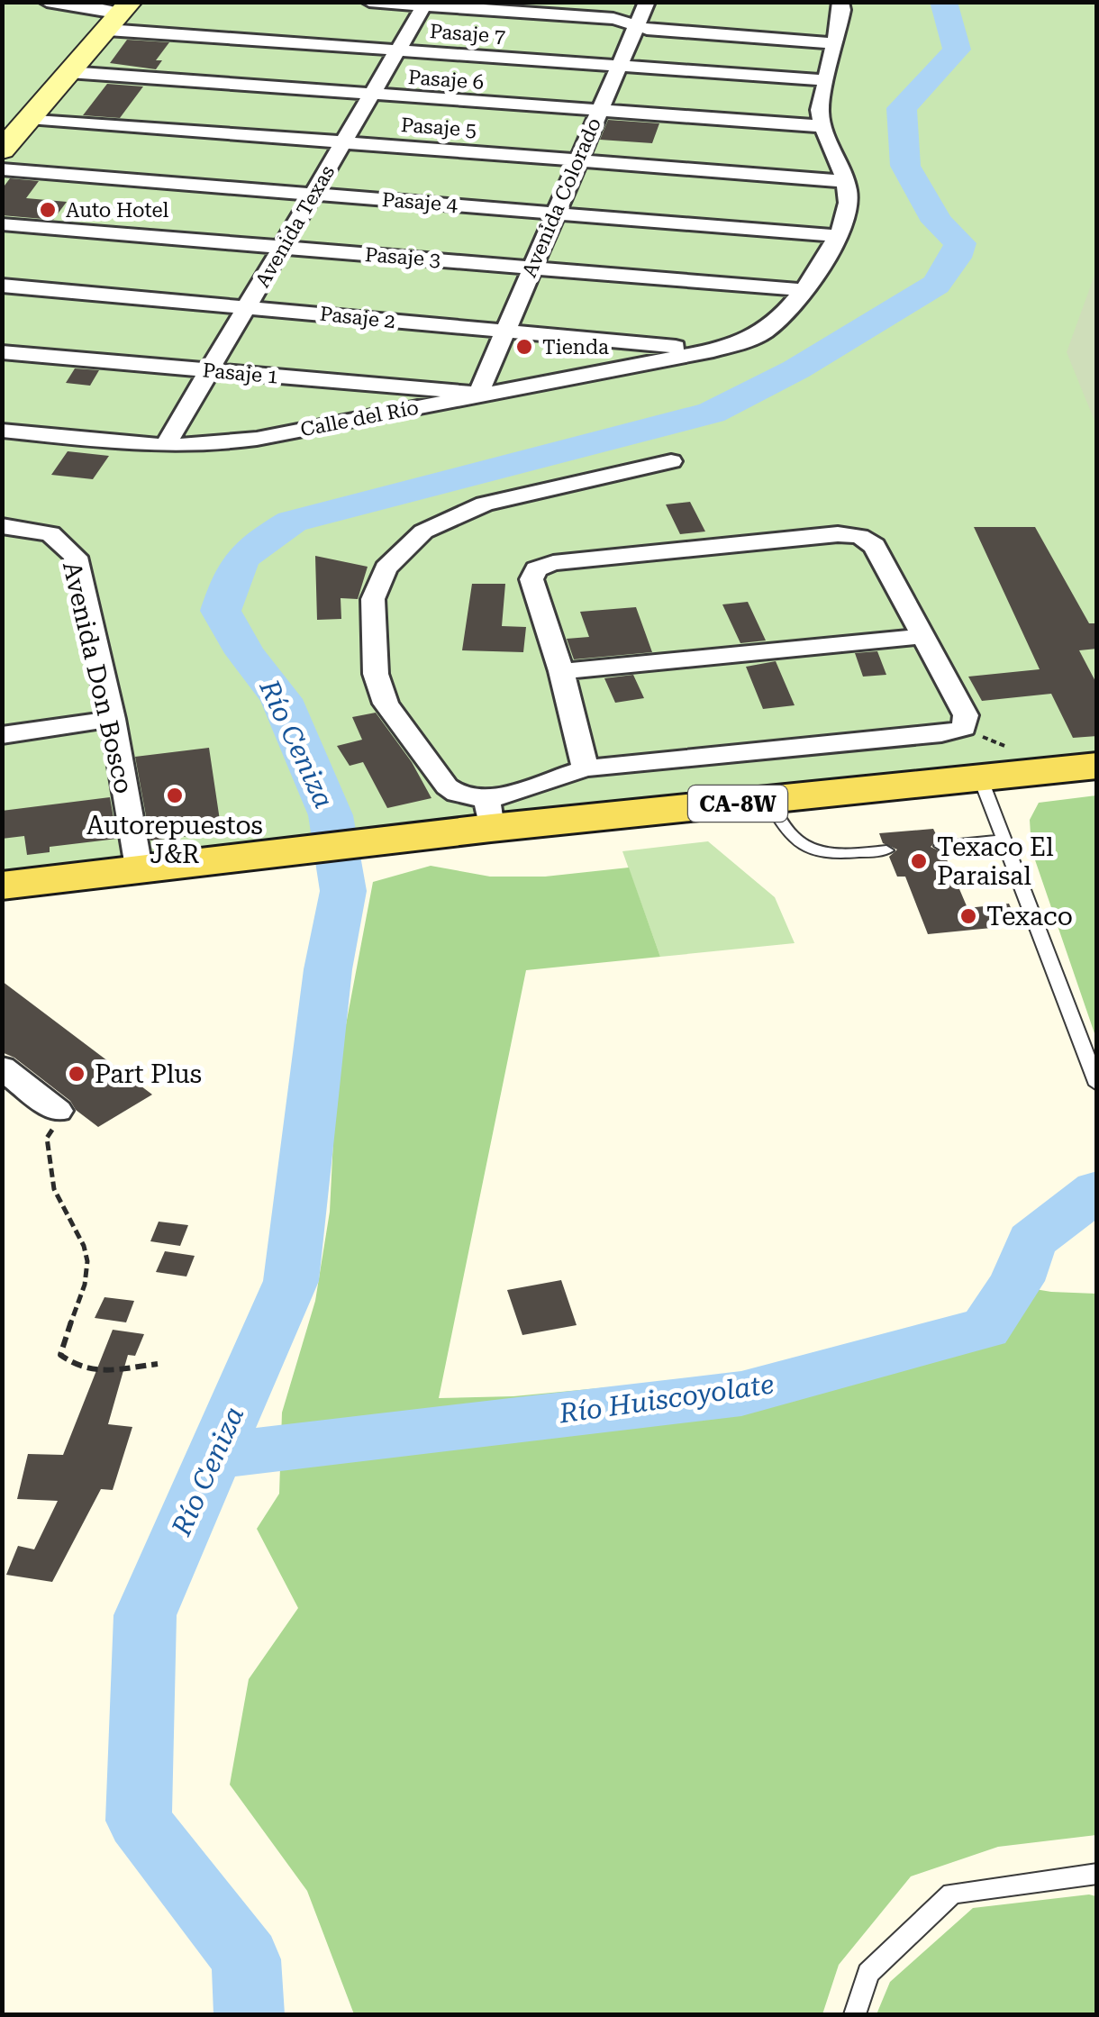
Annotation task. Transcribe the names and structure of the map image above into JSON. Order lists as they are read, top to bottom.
{
  "streets": {
    "main road": ["CA-8W"],
    "street": [
      "Pasaje 7",
      "Pasaje 6",
      "Pasaje 5",
      "Avenida Colorado",
      "Pasaje 4",
      "Avenida Texas",
      "Pasaje 3",
      "Pasaje 2",
      "Pasaje 1",
      "Calle del Río",
      "Avenida Don Bosco"
    ]
  },
  "crossings": [
    ["Pasaje 7", "Avenida Colorado"],
    ["Pasaje 7", "Avenida Texas"],
    ["Pasaje 6", "Avenida Colorado"],
    ["Pasaje 6", "Avenida Texas"],
    ["Pasaje 5", "Avenida Colorado"],
    ["Pasaje 5", "Avenida Texas"],
    ["Avenida Colorado", "Pasaje 4"],
    ["Avenida Colorado", "Pasaje 3"],
    ["Avenida Colorado", "Pasaje 2"],
    ["Avenida Colorado", "Pasaje 1"],
    ["Avenida Colorado", "Calle del Río"],
    ["Pasaje 4", "Avenida Texas"],
    ["Pasaje 4", "Calle del Río"],
    ["Avenida Texas", "Pasaje 3"],
    ["Avenida Texas", "Pasaje 2"],
    ["Avenida Texas", "Pasaje 1"],
    ["Avenida Texas", "Calle del Río"],
    ["Pasaje 3", "Calle del Río"],
    ["Pasaje 2", "Calle del Río"],
    ["Pasaje 1", "Calle del Río"],
    ["Avenida Don Bosco", "CA-8W"]
  ],
  "water": ["Río Ceniza", "Río Huiscoyolate"],
  "places": [
    "Auto Hotel",
    "Tienda",
    "Autorepuestos J&R",
    "Texaco El Paraisal",
    "Texaco",
    "Part Plus"
  ]
}
